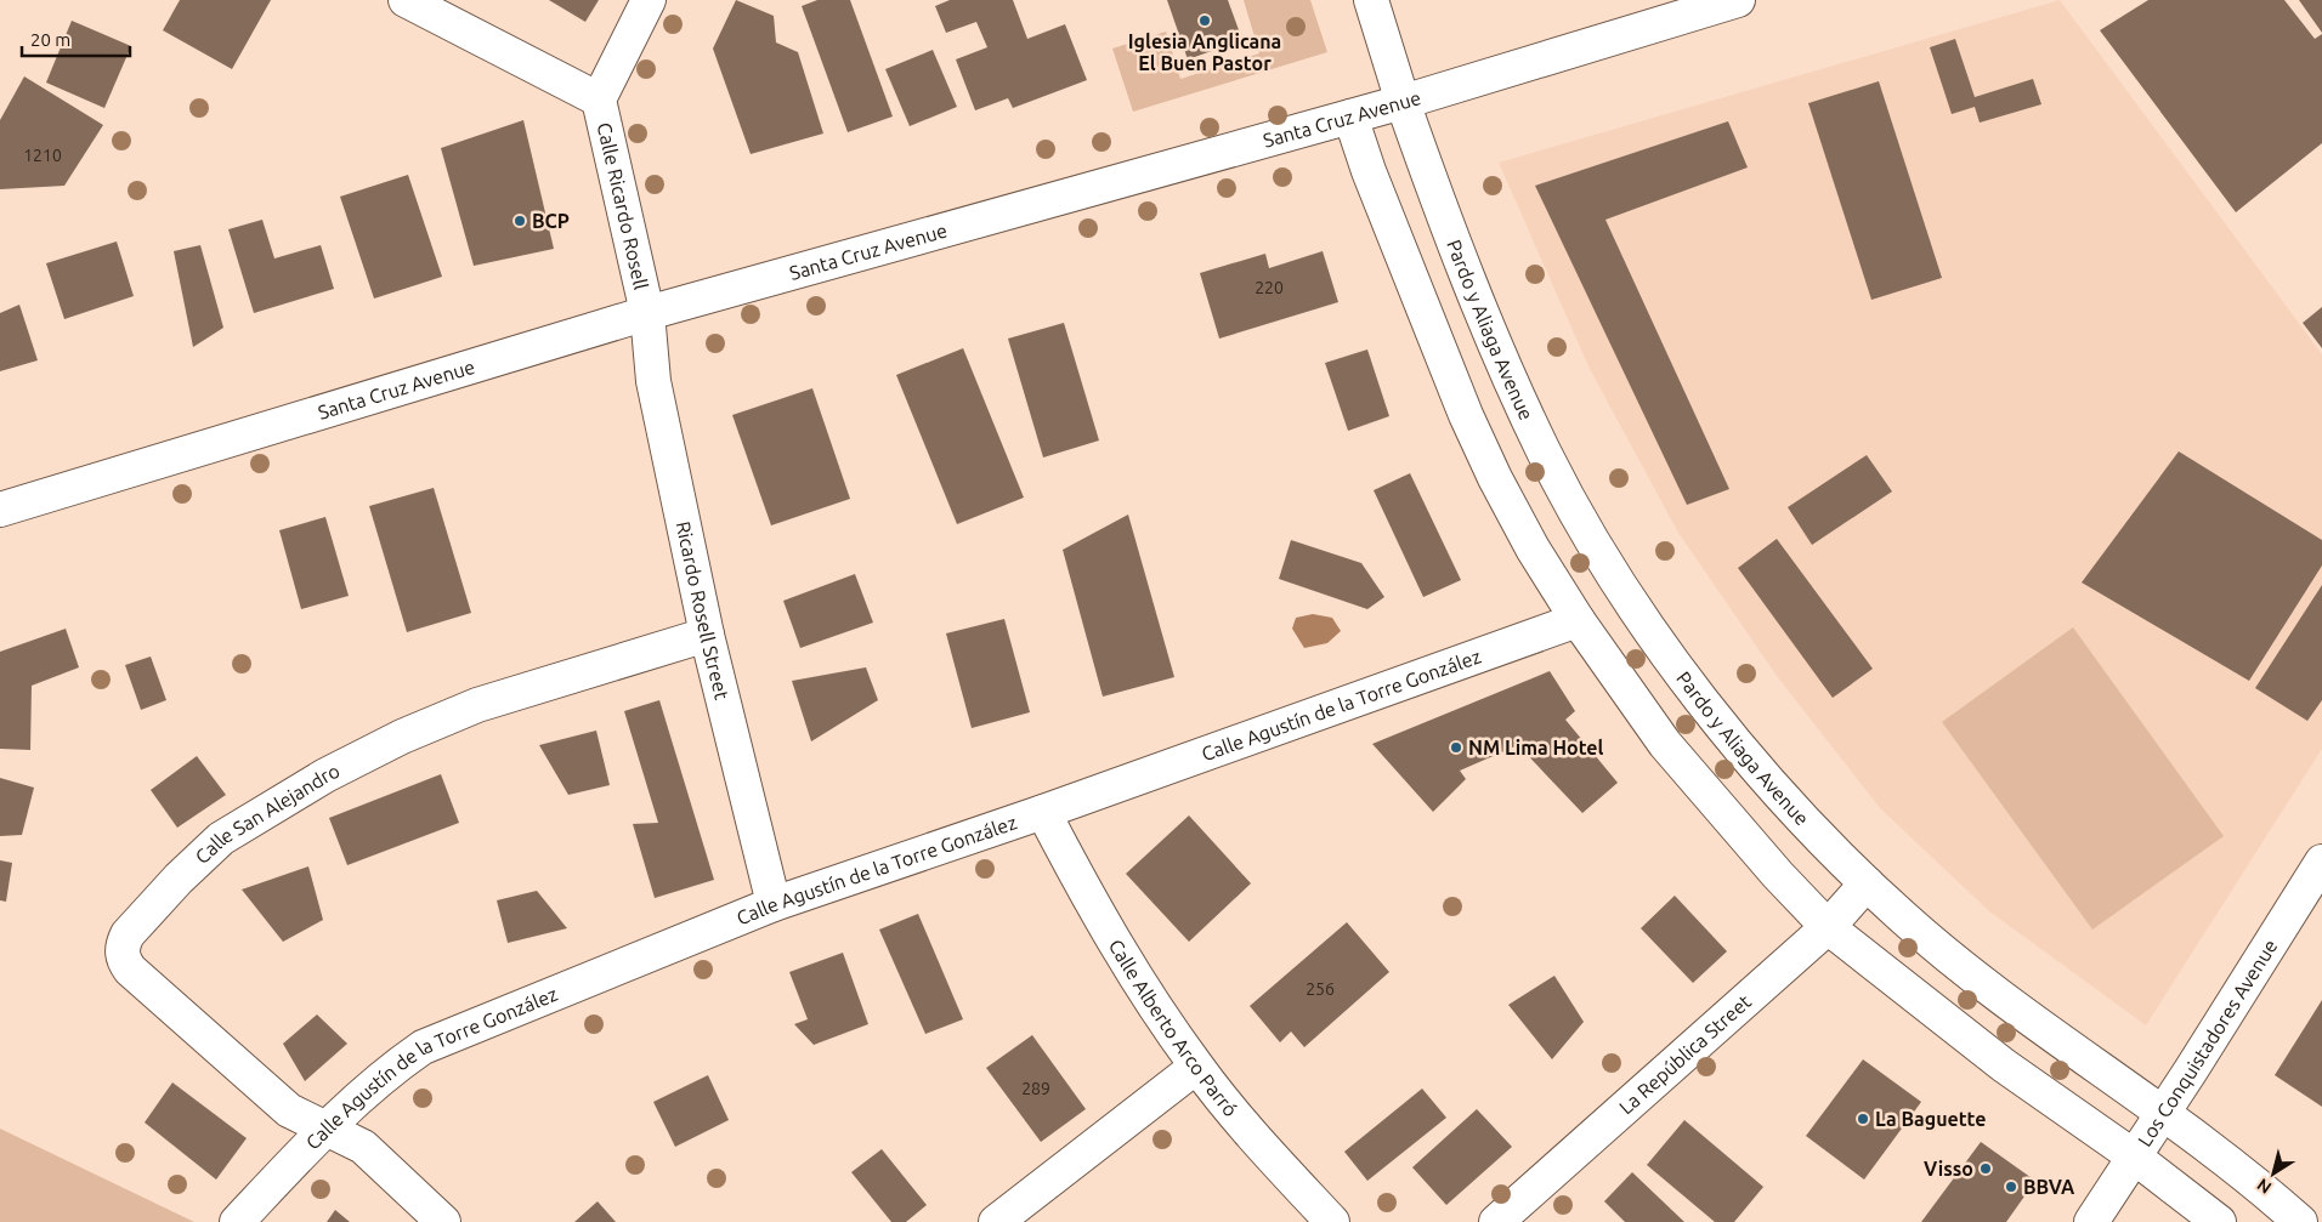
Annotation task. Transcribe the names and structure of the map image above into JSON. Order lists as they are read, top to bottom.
{
  "streets": {
    "street": [
      "Santa Cruz Avenue",
      "Calle Ricardo Rosell",
      "Pardo y Aliaga Avenue",
      "Ricardo Rosell Street",
      "Calle Agustín de la Torre González",
      "Calle San Alejandro",
      "Calle Alberto Arco Parró",
      "Los Conquistadores Avenue",
      "La República Street"
    ]
  },
  "crossings": [
    ["Santa Cruz Avenue", "Calle Ricardo Rosell"],
    ["Santa Cruz Avenue", "Pardo y Aliaga Avenue"],
    ["Santa Cruz Avenue", "Ricardo Rosell Street"],
    ["Calle Ricardo Rosell", "Ricardo Rosell Street"],
    ["Pardo y Aliaga Avenue", "Los Conquistadores Avenue"],
    ["Pardo y Aliaga Avenue", "La República Street"],
    ["Ricardo Rosell Street", "Calle Agustín de la Torre González"],
    ["Ricardo Rosell Street", "Calle San Alejandro"],
    ["Calle Agustín de la Torre González", "Calle San Alejandro"],
    ["Calle Agustín de la Torre González", "Calle Alberto Arco Parró"]
  ],
  "places": [
    "Iglesia Anglicana El Buen Pastor",
    "BCP",
    "NM Lima Hotel",
    "La Baguette",
    "Visso",
    "BBVA"
  ],
  "house_numbers": [
    "1210",
    "220",
    "256",
    "289"
  ],
  "scale_bar": "20 m",
  "north": "bottom left"
}
